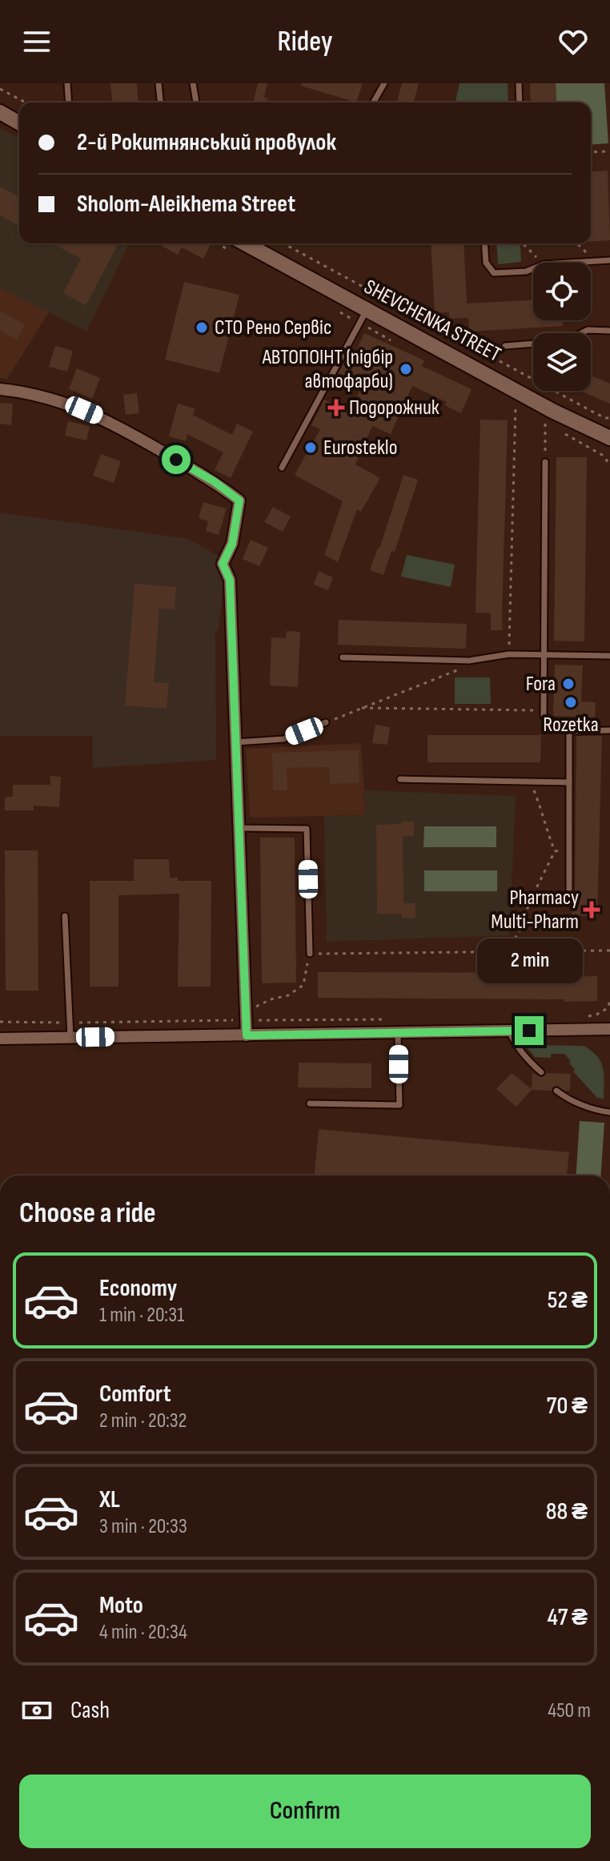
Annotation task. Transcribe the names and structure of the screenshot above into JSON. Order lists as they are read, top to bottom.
{
  "streets": {
    "street": ["SHEVCHENKA STREET"]
  },
  "places": {
    "other": [
      "СТО Рено Сервіс",
      "АВТОПОІНТ (підбір автофарби)",
      "Eurosteklo",
      "Fora",
      "Rozetka"
    ],
    "health": ["Подорожник", "Pharmacy Multi-Pharm"]
  },
  "page": {
    "header": "Ridey",
    "banner": ["2-й Рокитнянський провулок", "Sholom-Aleikhema Street"],
    "bubble": "2 min",
    "heading": "Choose a ride",
    "list": [
      {
        "name": "Economy",
        "note": "1 min · 20:31",
        "value": "52 ₴"
      },
      {
        "name": "Comfort",
        "note": "2 min · 20:32",
        "value": "70 ₴"
      },
      {
        "name": "XL",
        "note": "3 min · 20:33",
        "value": "88 ₴"
      },
      {
        "name": "Moto",
        "note": "4 min · 20:34",
        "value": "47 ₴"
      }
    ],
    "pay": ["Cash", "450 m"],
    "buttons": "Confirm"
  }
}
